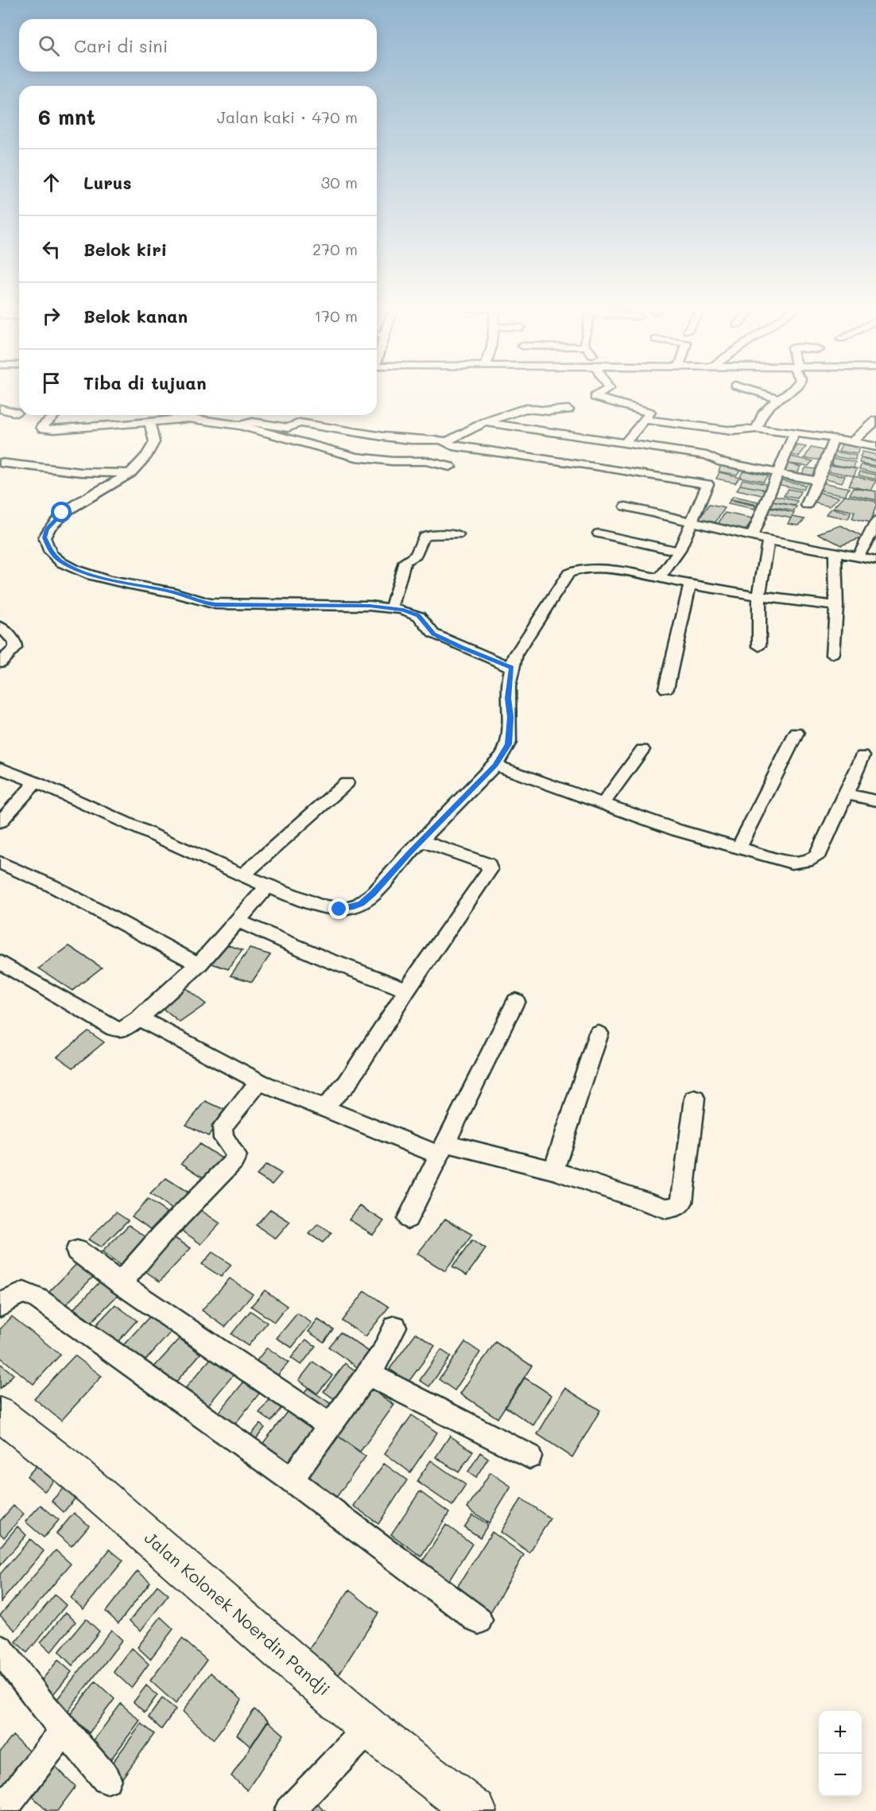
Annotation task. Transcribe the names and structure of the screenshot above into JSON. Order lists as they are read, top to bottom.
{
  "streets": {
    "street": ["Jalan Kolonek Noerdin Pandji"]
  },
  "page": {
    "search": "Cari di sini",
    "heading": ["6 mnt", "Jalan kaki · 470 m"],
    "list": [
      ["Lurus", "30 m"],
      ["Belok kiri", "270 m"],
      ["Belok kanan", "170 m"],
      "Tiba di tujuan"
    ],
    "map_buttons": ["+", "−"]
  }
}
